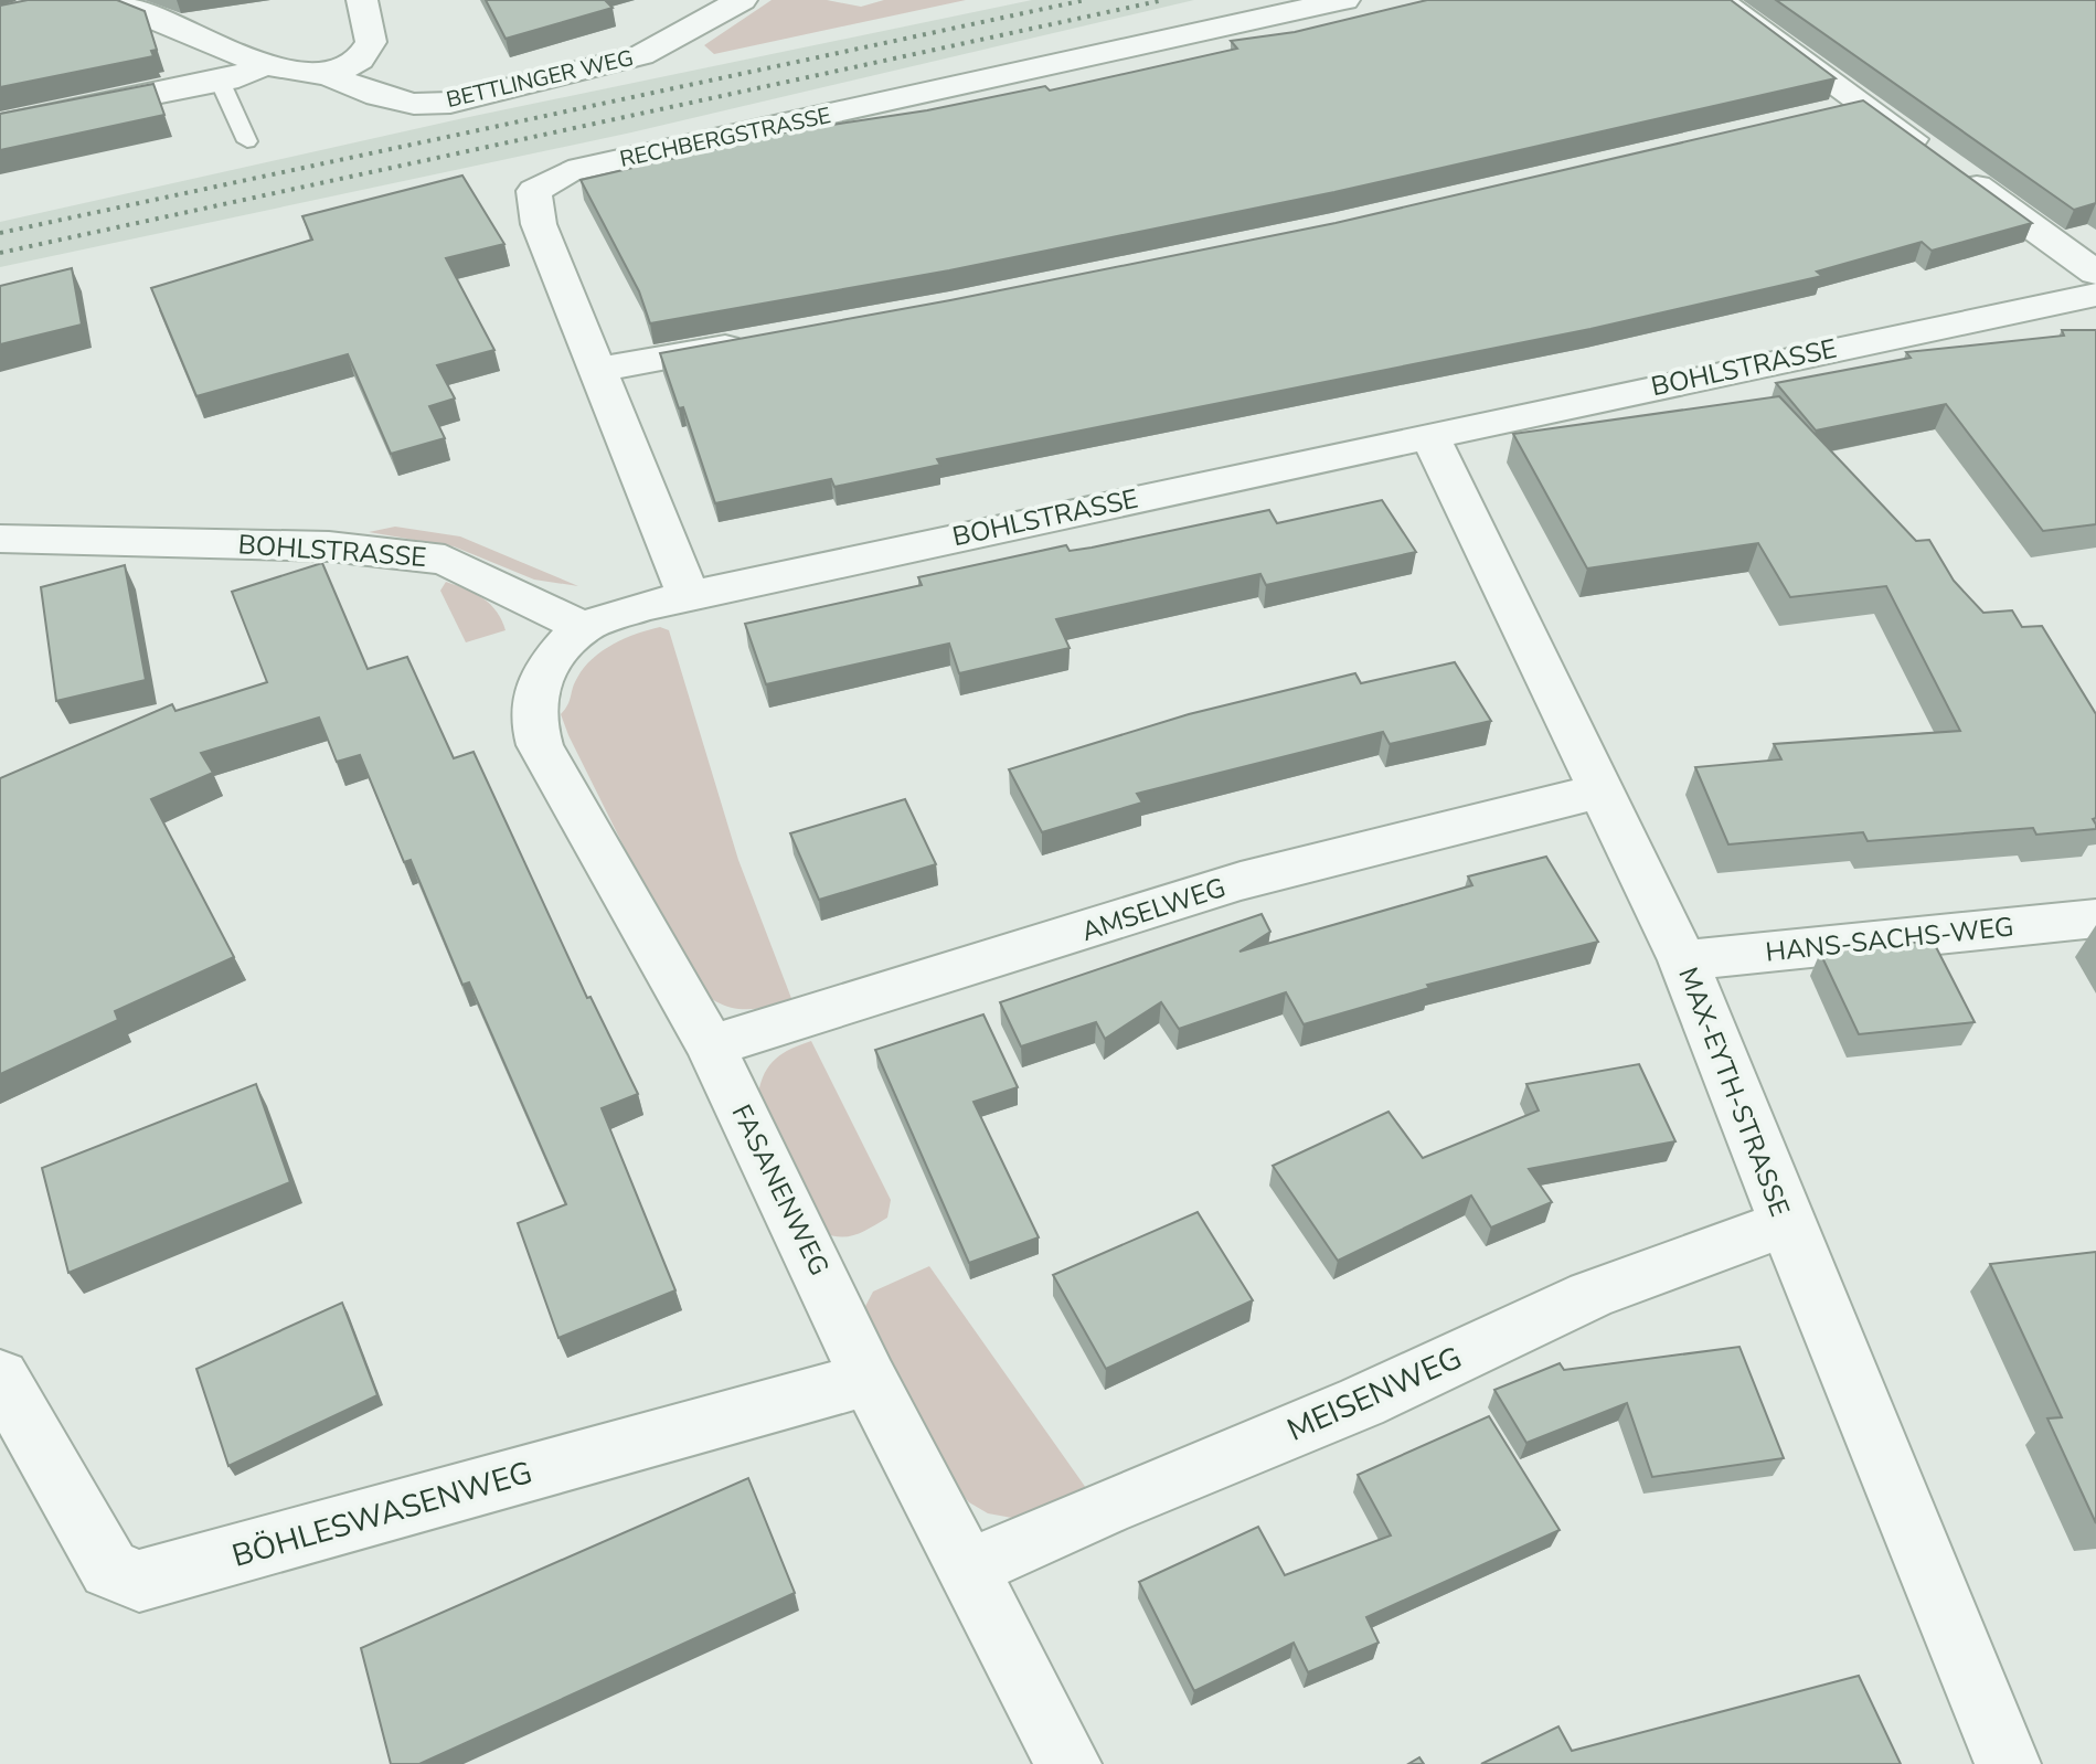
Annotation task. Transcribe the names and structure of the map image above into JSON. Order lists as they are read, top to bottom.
{
  "streets": {
    "street": [
      "BETTLINGER WEG",
      "RECHBERGSTRASSE",
      "BOHLSTRASSE",
      "AMSELWEG",
      "HANS-SACHS-WEG",
      "MAX-EYTH-STRASSE",
      "FASANENWEG",
      "MEISENWEG",
      "BÖHLESWASENWEG"
    ]
  },
  "crossings": [
    ["RECHBERGSTRASSE", "BOHLSTRASSE"],
    ["BOHLSTRASSE", "MAX-EYTH-STRASSE"],
    ["BOHLSTRASSE", "FASANENWEG"],
    ["AMSELWEG", "MAX-EYTH-STRASSE"],
    ["AMSELWEG", "FASANENWEG"],
    ["HANS-SACHS-WEG", "MAX-EYTH-STRASSE"],
    ["MAX-EYTH-STRASSE", "MEISENWEG"],
    ["FASANENWEG", "MEISENWEG"],
    ["FASANENWEG", "BÖHLESWASENWEG"]
  ]
}
